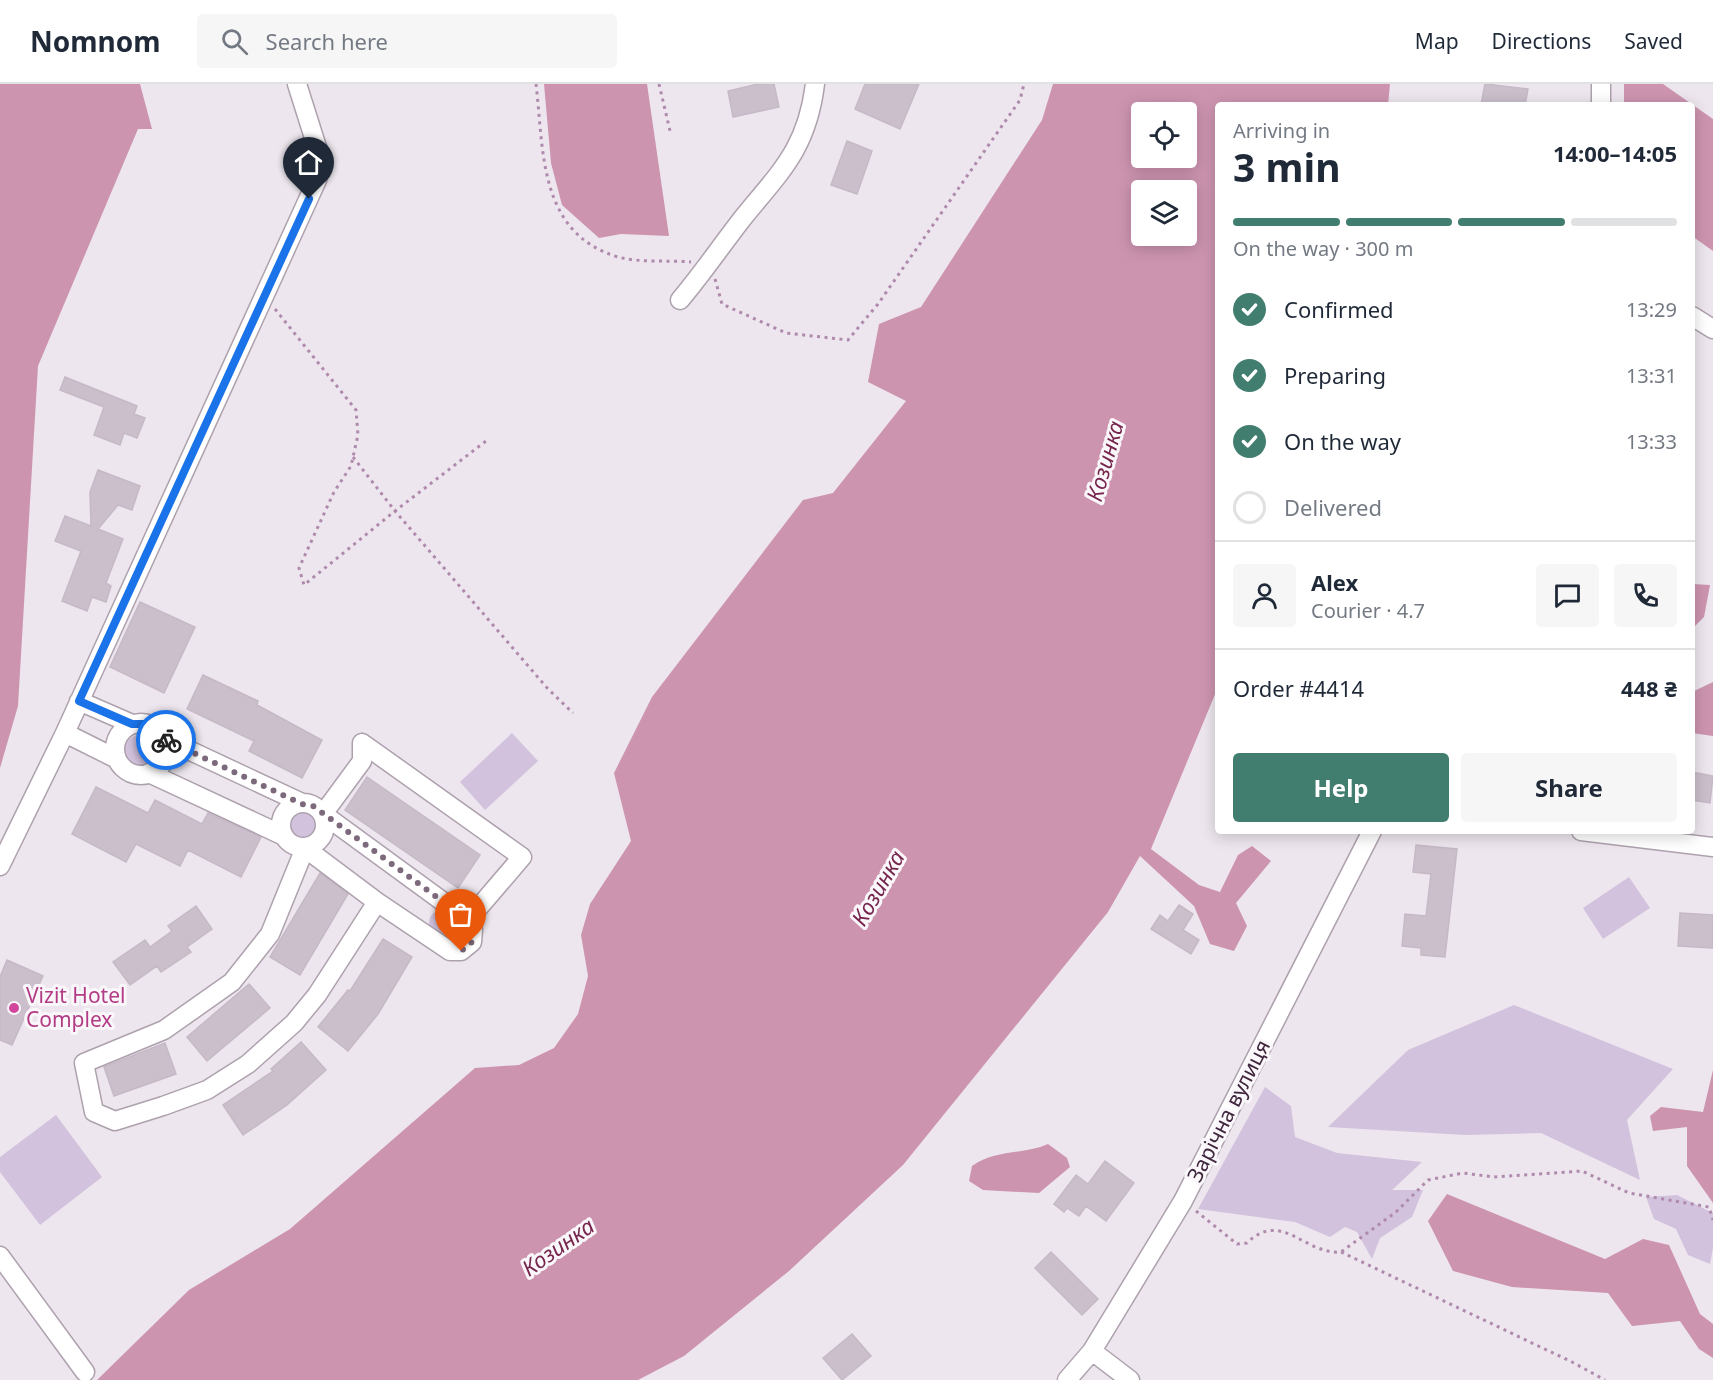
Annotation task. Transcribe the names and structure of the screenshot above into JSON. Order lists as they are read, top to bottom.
{
  "streets": {
    "street": ["Зарічна вулиця"]
  },
  "water": ["Козинка"],
  "places": ["Vizit Hotel Complex"],
  "page": {
    "header": "Nomnom",
    "search": "Search here",
    "nav": ["Map", "Directions", "Saved"],
    "heading": ["3 min", "Arriving in", "14:00–14:05"],
    "panel": [
      "Alex",
      "Courier · 4.7",
      "Order #4414",
      "448 ₴"
    ],
    "bar": "On the way · 300 m",
    "list": [
      ["Confirmed", "13:29"],
      ["Preparing", "13:31"],
      ["On the way", "13:33"],
      "Delivered"
    ],
    "buttons": ["Help", "Share"]
  }
}
